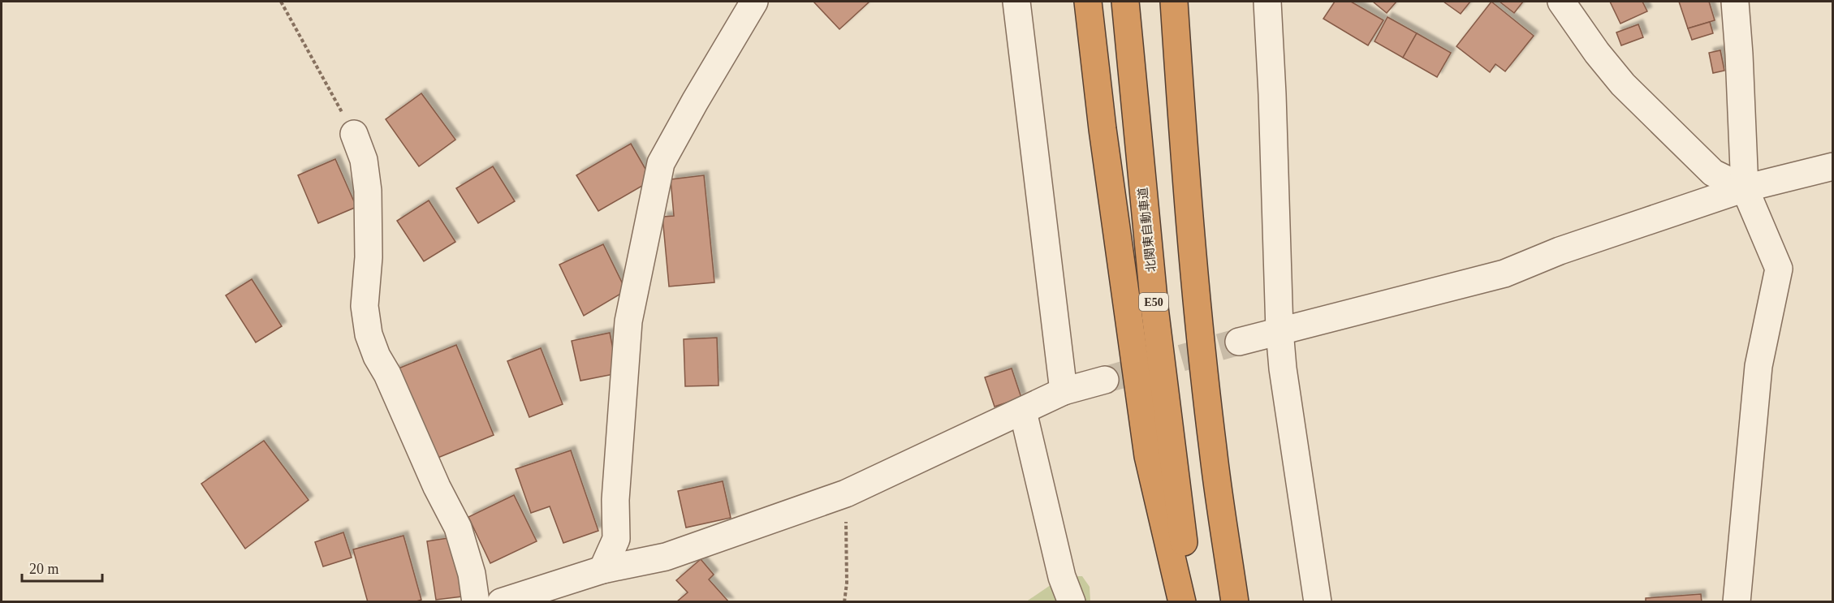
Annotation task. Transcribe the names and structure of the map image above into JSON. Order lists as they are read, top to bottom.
{
  "streets": {
    "highway": ["北関東自動車道", "E50"]
  },
  "scale_bar": "20 m"
}
